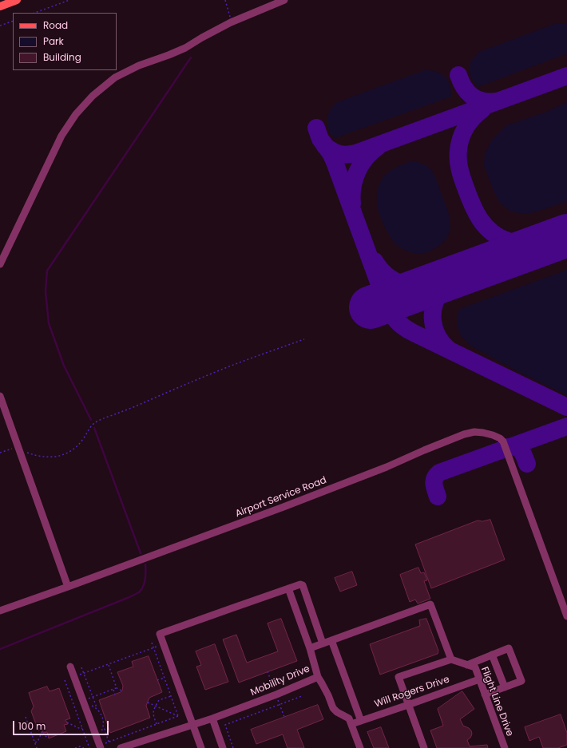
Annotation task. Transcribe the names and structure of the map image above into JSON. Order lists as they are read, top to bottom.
{
  "streets": {
    "lane": [
      "Airport Service Road",
      "Mobility Drive",
      "Will Rogers Drive",
      "Flight Line Drive"
    ]
  },
  "crossings": [
    ["Will Rogers Drive", "Flight Line Drive"]
  ],
  "legend": ["Road", "Park", "Building"],
  "scale_bar": "100 m"
}
